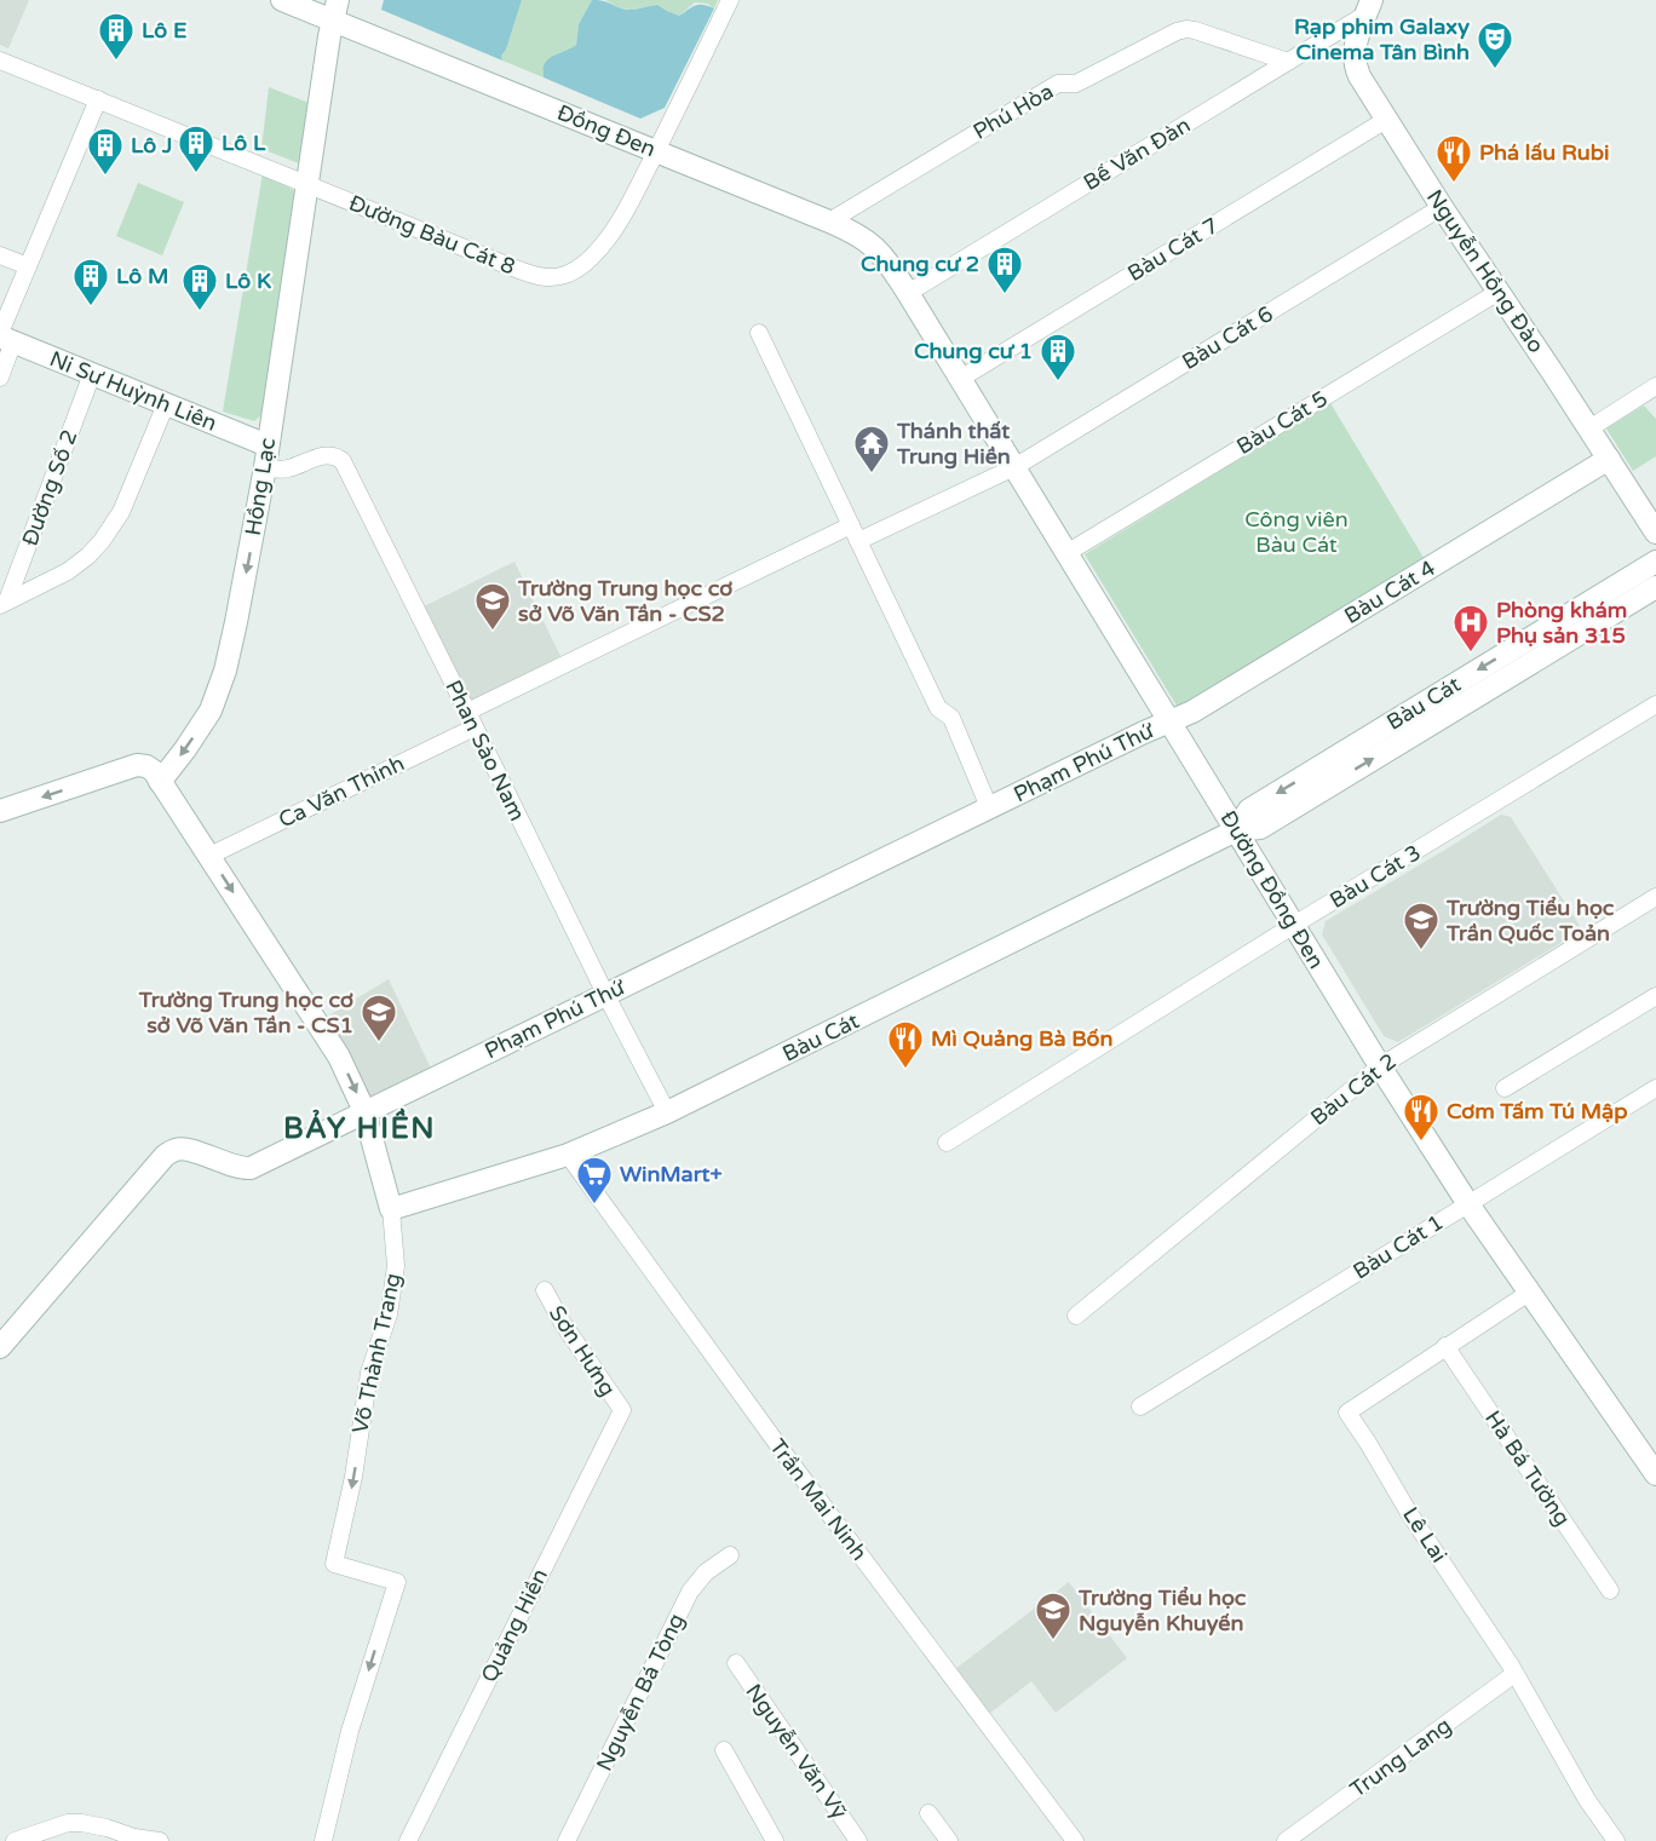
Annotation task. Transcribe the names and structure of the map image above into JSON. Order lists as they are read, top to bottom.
{
  "streets": {
    "street": [
      "Phú Hòa",
      "Đồng Đen",
      "Bế Văn Đàn",
      "Đường Bàu Cát 8",
      "Bàu Cát 7",
      "Nguyễn Hồng Đào",
      "Bàu Cát 6",
      "Ni Sư Huỳnh Liên",
      "Bàu Cát 5",
      "Hồng Lạc",
      "Đường Số 2",
      "Bàu Cát 4",
      "Bàu Cát",
      "Phan Sào Nam",
      "Phạm Phú Thứ",
      "Ca Văn Thỉnh",
      "Bàu Cát 3",
      "Đường Đồng Đen",
      "Bàu Cát 2",
      "Bàu Cát 1",
      "Sơn Hưng",
      "Võ Thành Trang",
      "Hà Bá Tường",
      "Trần Mai Ninh",
      "Lê Lai",
      "Quảng Hiền",
      "Nguyễn Bá Tòng",
      "Nguyễn Văn Vỹ",
      "Trung Lang"
    ]
  },
  "crossings": [
    ["Phú Hòa", "Đồng Đen"],
    ["Phú Hòa", "Bế Văn Đàn"],
    ["Đồng Đen", "Bế Văn Đàn"],
    ["Đồng Đen", "Đường Bàu Cát 8"],
    ["Đồng Đen", "Hồng Lạc"],
    ["Đồng Đen", "Đường Đồng Đen"],
    ["Bế Văn Đàn", "Nguyễn Hồng Đào"],
    ["Bế Văn Đàn", "Đường Đồng Đen"],
    ["Đường Bàu Cát 8", "Hồng Lạc"],
    ["Bàu Cát 7", "Nguyễn Hồng Đào"],
    ["Bàu Cát 7", "Đường Đồng Đen"],
    ["Nguyễn Hồng Đào", "Bàu Cát 6"],
    ["Nguyễn Hồng Đào", "Bàu Cát 5"],
    ["Nguyễn Hồng Đào", "Bàu Cát 4"],
    ["Bàu Cát 6", "Đường Đồng Đen"],
    ["Ni Sư Huỳnh Liên", "Hồng Lạc"],
    ["Ni Sư Huỳnh Liên", "Đường Số 2"],
    ["Ni Sư Huỳnh Liên", "Phan Sào Nam"],
    ["Bàu Cát 5", "Đường Đồng Đen"],
    ["Hồng Lạc", "Phan Sào Nam"],
    ["Hồng Lạc", "Võ Thành Trang"],
    ["Bàu Cát 4", "Phạm Phú Thứ"],
    ["Bàu Cát 4", "Đường Đồng Đen"],
    ["Bàu Cát", "Phan Sào Nam"],
    ["Bàu Cát", "Đường Đồng Đen"],
    ["Bàu Cát", "Võ Thành Trang"],
    ["Bàu Cát", "Trần Mai Ninh"],
    ["Phan Sào Nam", "Phạm Phú Thứ"],
    ["Phan Sào Nam", "Ca Văn Thỉnh"],
    ["Phạm Phú Thứ", "Đường Đồng Đen"],
    ["Phạm Phú Thứ", "Võ Thành Trang"],
    ["Ca Văn Thỉnh", "Võ Thành Trang"],
    ["Bàu Cát 3", "Đường Đồng Đen"],
    ["Đường Đồng Đen", "Bàu Cát 2"],
    ["Đường Đồng Đen", "Bàu Cát 1"],
    ["Đường Đồng Đen", "Lê Lai"],
    ["Sơn Hưng", "Quảng Hiền"],
    ["Hà Bá Tường", "Lê Lai"],
    ["Lê Lai", "Trung Lang"]
  ],
  "one_way": ["Hồng Lạc", "Võ Thành Trang"],
  "districts": ["BẢY HIỀN"],
  "parks": ["Công viên Bàu Cát"],
  "places": {
    "building": [
      "Lô E",
      "Lô L",
      "Lô J",
      "Chung cư 2",
      "Lô M",
      "Lô K",
      "Chung cư 1"
    ],
    "theatre": ["Rạp phim Galaxy Cinema Tân Bình"],
    "restaurant": ["Phá lấu Rubi", "Mì Quảng Bà Bốn", "Cơm Tấm Tú Mập"],
    "temple": ["Thánh thất Trung Hiền"],
    "school or university": [
      "Trường Trung học cơ sở Võ Văn Tần - CS2",
      "Trường Tiểu học Trần Quốc Toản",
      "Trường Trung học cơ sở Võ Văn Tần - CS1",
      "Trường Tiểu học Nguyễn Khuyến"
    ],
    "hospital": ["Phòng khám Phụ sản 315"],
    "supermarket": ["WinMart+"]
  }
}
